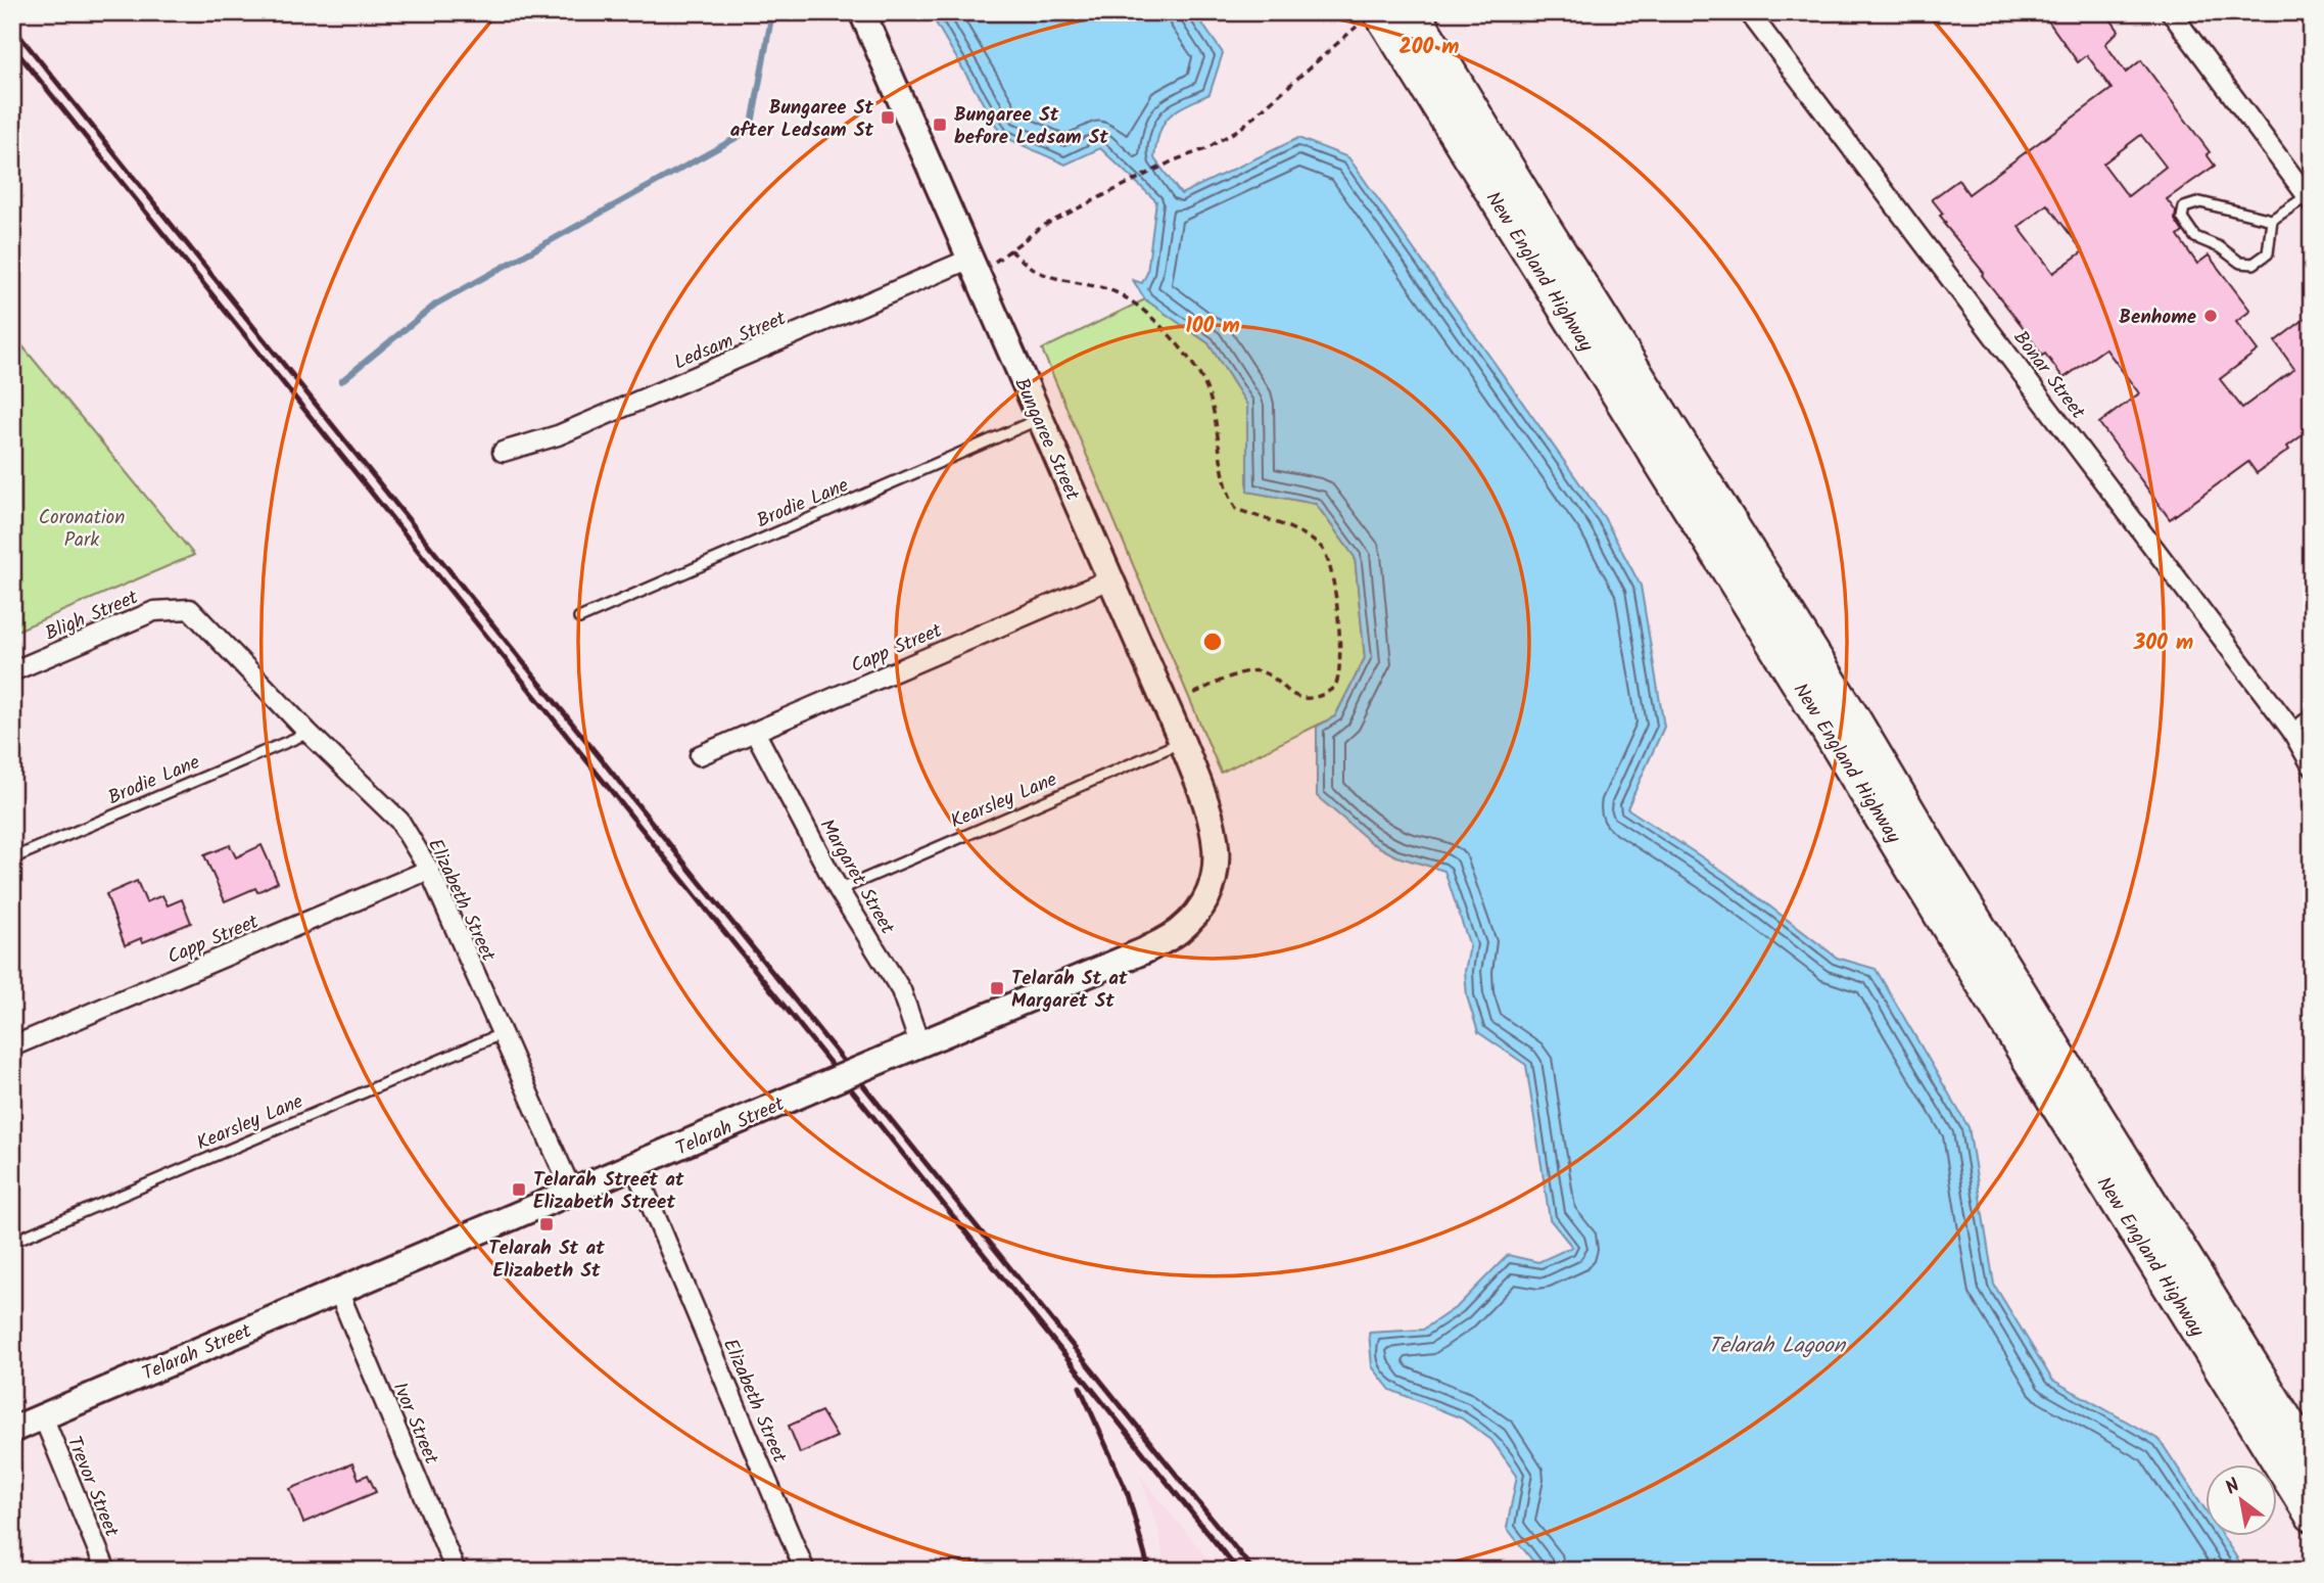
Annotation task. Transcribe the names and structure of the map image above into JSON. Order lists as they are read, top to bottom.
{
  "streets": {
    "highway": ["New England Highway"],
    "street": [
      "Ledsam Street",
      "Bonar Street",
      "Bungaree Street",
      "Bligh Street",
      "Capp Street",
      "Margaret Street",
      "Elizabeth Street",
      "Telarah Street",
      "Ivor Street",
      "Trevor Street"
    ],
    "lane": ["Brodie Lane", "Kearsley Lane"]
  },
  "crossings": [
    ["Ledsam Street", "Bungaree Street"],
    ["Bungaree Street", "Brodie Lane"],
    ["Bungaree Street", "Capp Street"],
    ["Bungaree Street", "Kearsley Lane"],
    ["Bungaree Street", "Telarah Street"],
    ["Brodie Lane", "Elizabeth Street"],
    ["Bligh Street", "Elizabeth Street"],
    ["Capp Street", "Margaret Street"],
    ["Capp Street", "Elizabeth Street"],
    ["Kearsley Lane", "Margaret Street"],
    ["Kearsley Lane", "Elizabeth Street"],
    ["Margaret Street", "Telarah Street"],
    ["Elizabeth Street", "Telarah Street"],
    ["Telarah Street", "Ivor Street"],
    ["Telarah Street", "Trevor Street"]
  ],
  "water": ["Telarah Lagoon"],
  "parks": ["Coronation Park"],
  "places": {
    "transit": [
      "Bungaree St after Ledsam St",
      "Bungaree St before Ledsam St",
      "Telarah St at Margaret St",
      "Telarah Street at Elizabeth Street",
      "Telarah St at Elizabeth St"
    ],
    "other": ["Benhome"]
  },
  "north": "top left",
  "rings": ["200 m", "100 m", "300 m"]
}
